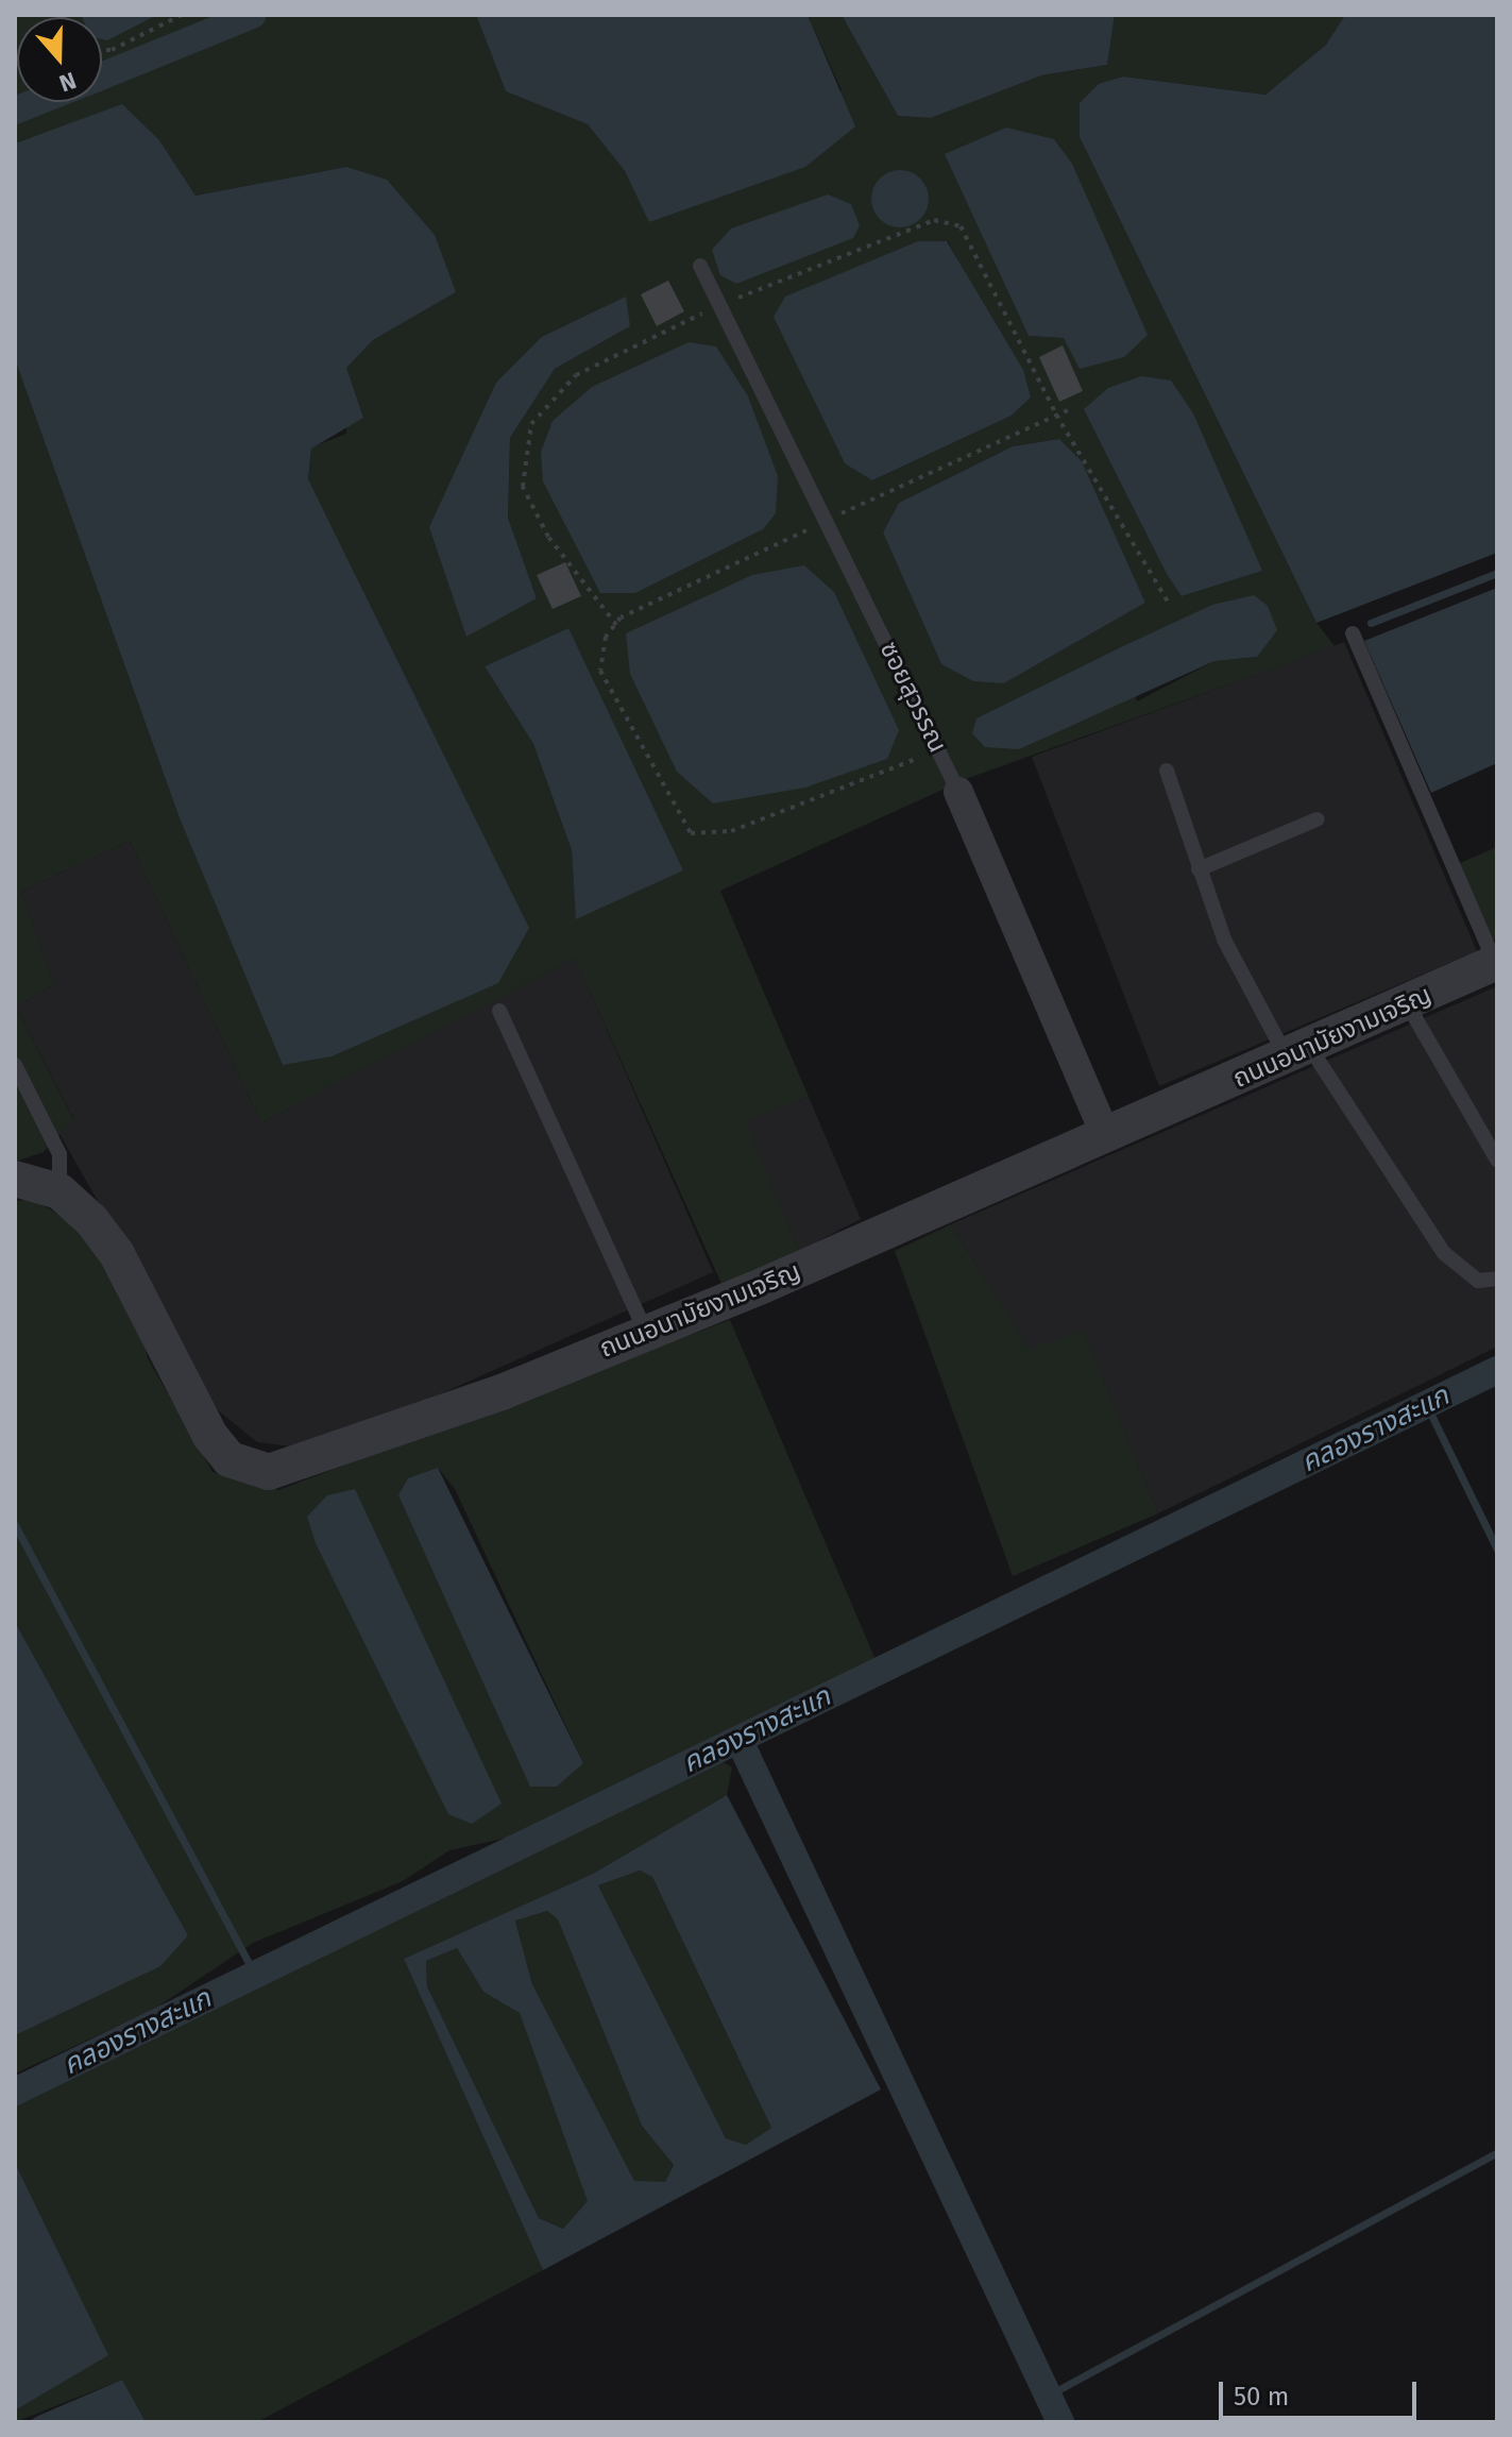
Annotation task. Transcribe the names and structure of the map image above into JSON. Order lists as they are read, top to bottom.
{
  "streets": {
    "street": ["ซอยสุวรรณ", "ถนนอนามัยงามเจริญ"]
  },
  "crossings": [
    ["ซอยสุวรรณ", "ถนนอนามัยงามเจริญ"]
  ],
  "water": ["คลองรางสะแก"],
  "scale_bar": "50 m",
  "north": "bottom"
}
